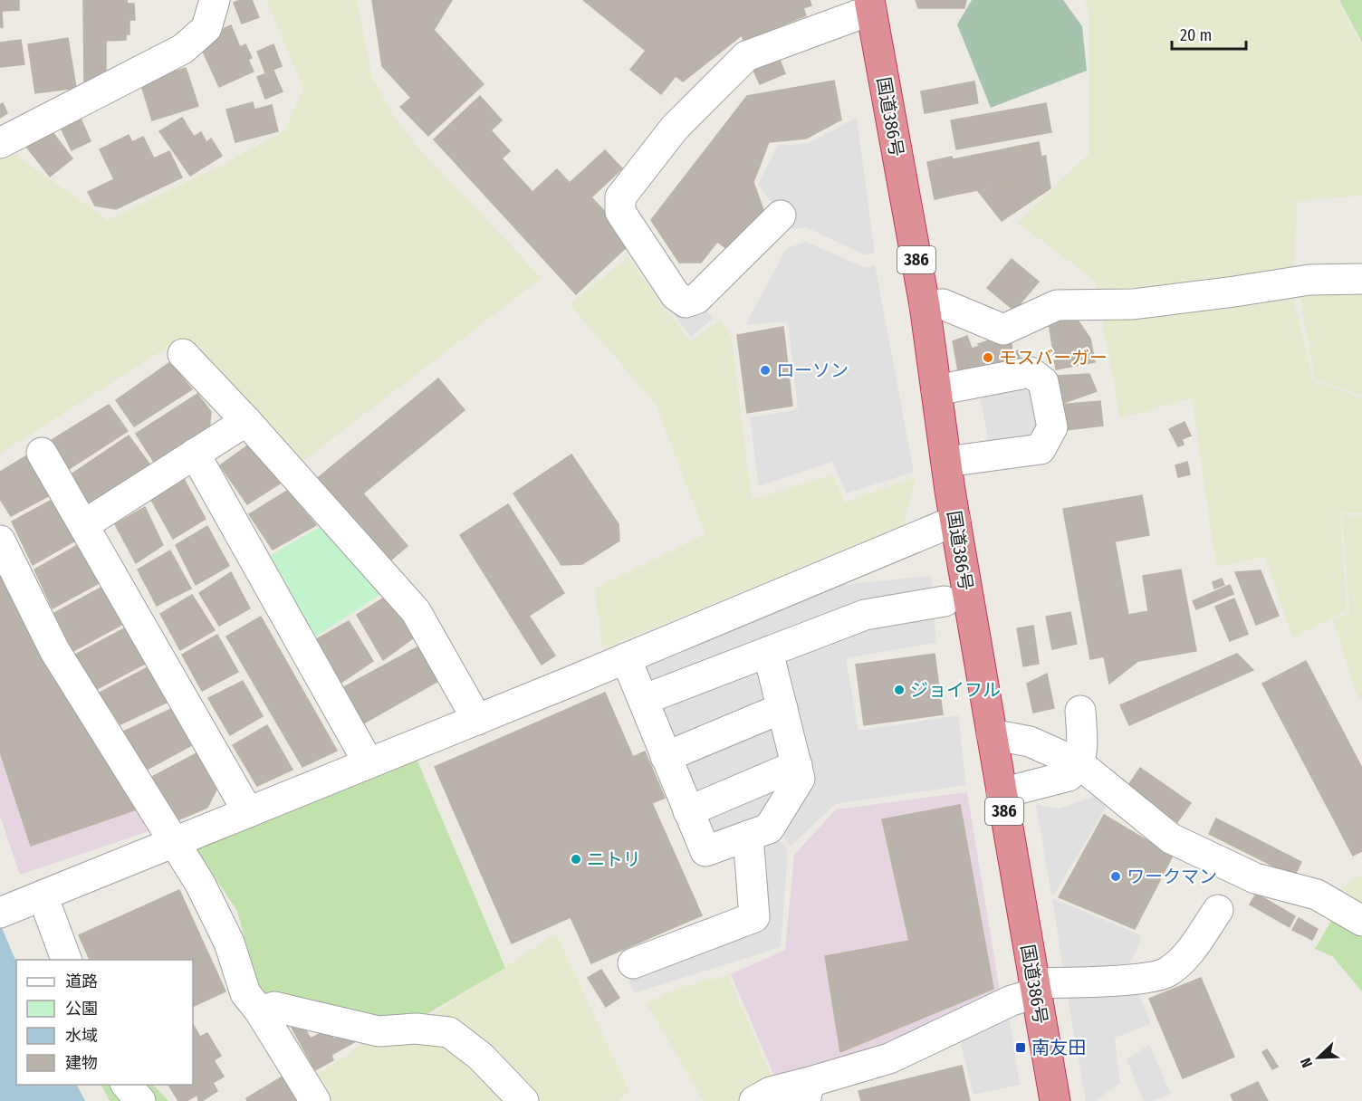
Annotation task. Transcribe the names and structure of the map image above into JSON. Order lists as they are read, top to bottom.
{
  "streets": {
    "highway": ["国道386号", "386"]
  },
  "places": {
    "other": [
      "モスバーガー",
      "ローソン",
      "ジョイフル",
      "ニトリ",
      "ワークマン"
    ],
    "transit": ["南友田"]
  },
  "legend": [
    "道路",
    "公園",
    "水域",
    "建物"
  ],
  "scale_bar": "20 m",
  "north": "bottom left"
}
